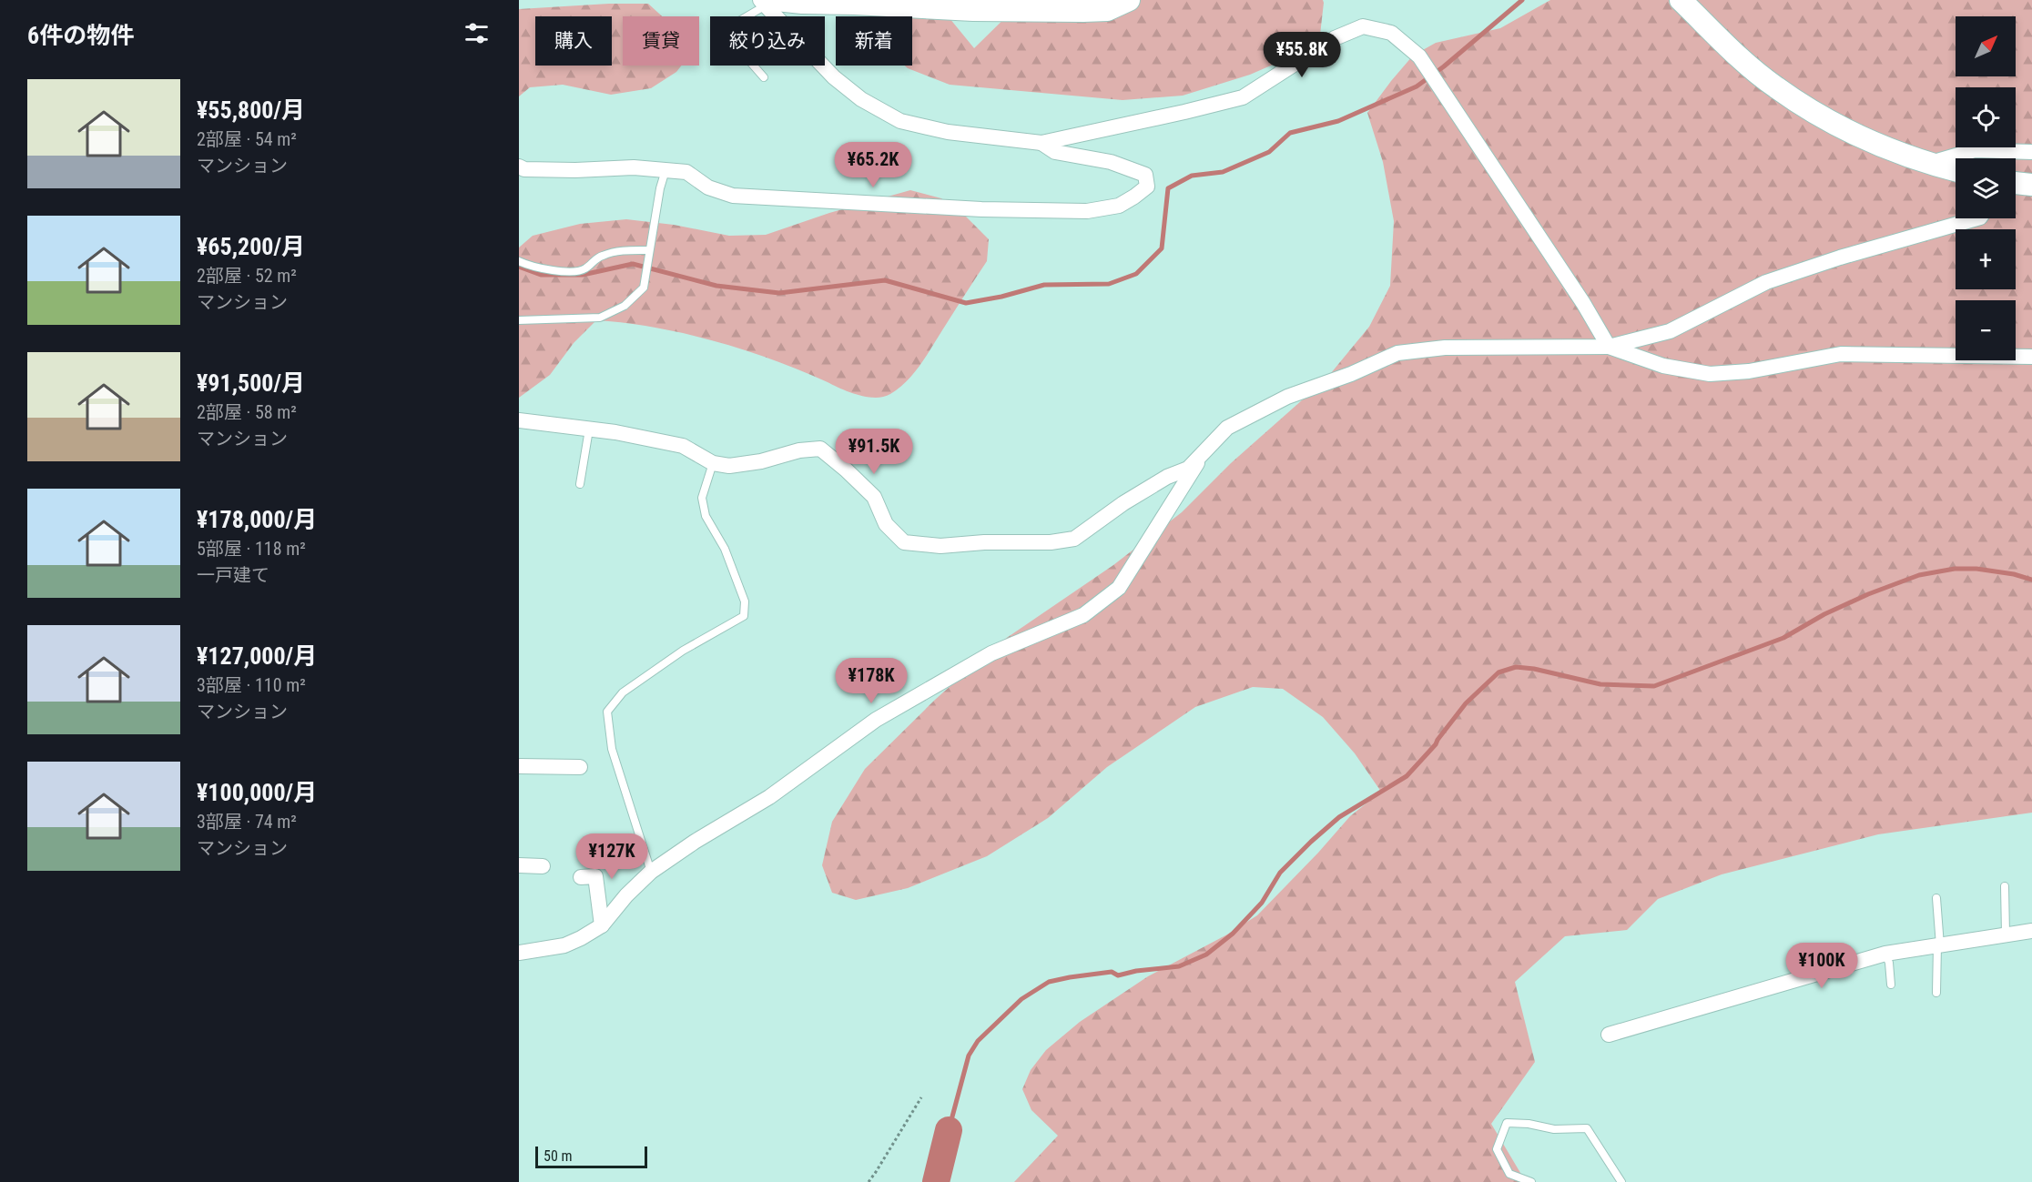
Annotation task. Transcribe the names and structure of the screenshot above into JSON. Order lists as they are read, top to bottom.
{
  "scale_bar": "50 m",
  "north": "top right",
  "page": {
    "heading": "6件の物件",
    "map_buttons": ["+", "−"],
    "chip": [
      "購入",
      "賃貸",
      "絞り込み",
      "新着"
    ],
    "price": [
      "¥55.8K",
      "¥65.2K",
      "¥91.5K",
      "¥178K",
      "¥127K",
      "¥100K"
    ],
    "list": [
      {
        "name": "¥55,800/月",
        "note": "2部屋 · 54 m² · マンション"
      },
      {
        "name": "¥65,200/月",
        "note": "2部屋 · 52 m² · マンション"
      },
      {
        "name": "¥91,500/月",
        "note": "2部屋 · 58 m² · マンション"
      },
      {
        "name": "¥178,000/月",
        "note": "5部屋 · 118 m² · 一戸建て"
      },
      {
        "name": "¥127,000/月",
        "note": "3部屋 · 110 m² · マンション"
      },
      {
        "name": "¥100,000/月",
        "note": "3部屋 · 74 m² · マンション"
      }
    ],
    "scale": "50 m"
  }
}
